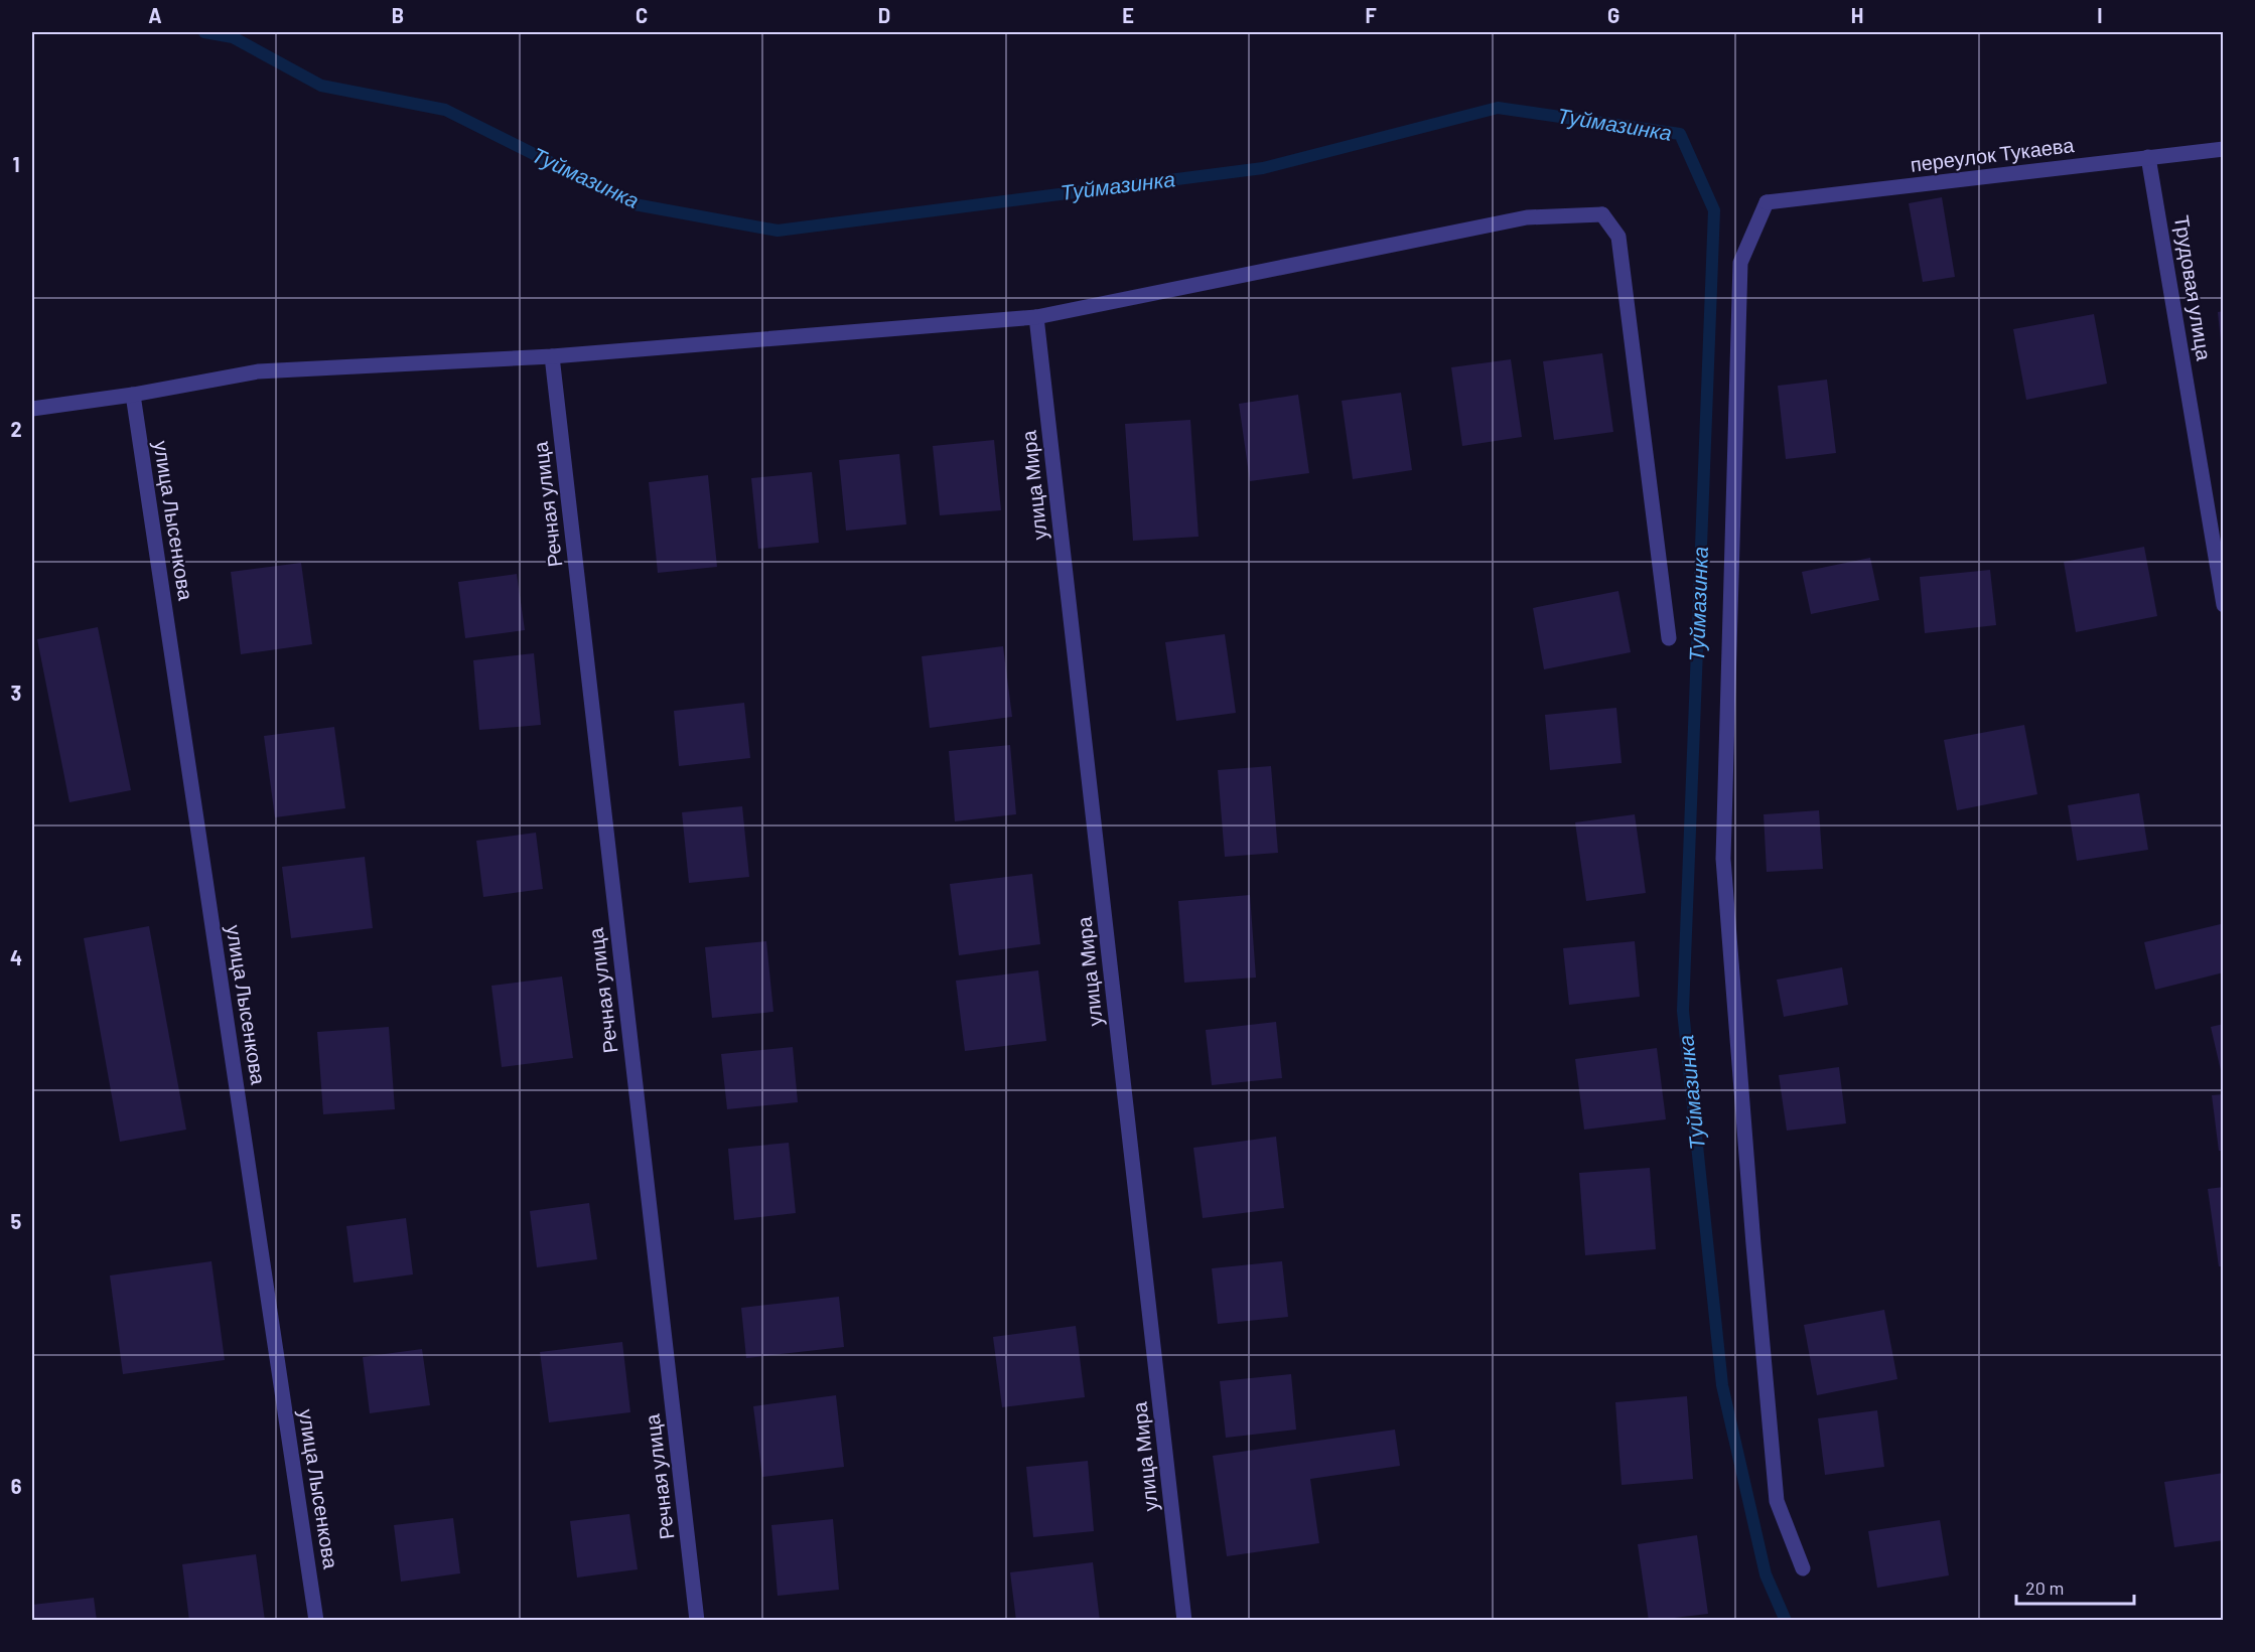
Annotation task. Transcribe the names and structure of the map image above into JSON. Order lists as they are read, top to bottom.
{
  "streets": {
    "street": [
      "переулок Тукаева",
      "Трудовая улица",
      "улица Мира",
      "Речная улица",
      "улица Лысенкова"
    ]
  },
  "crossings": [
    ["переулок Тукаева", "Трудовая улица"]
  ],
  "water": ["Туймазинка"],
  "scale_bar": "20 m",
  "grid": {
    "columns": [
      "A",
      "B",
      "C",
      "D",
      "E",
      "F",
      "G",
      "H",
      "I"
    ],
    "rows": [
      "1",
      "2",
      "3",
      "4",
      "5",
      "6"
    ]
  }
}
